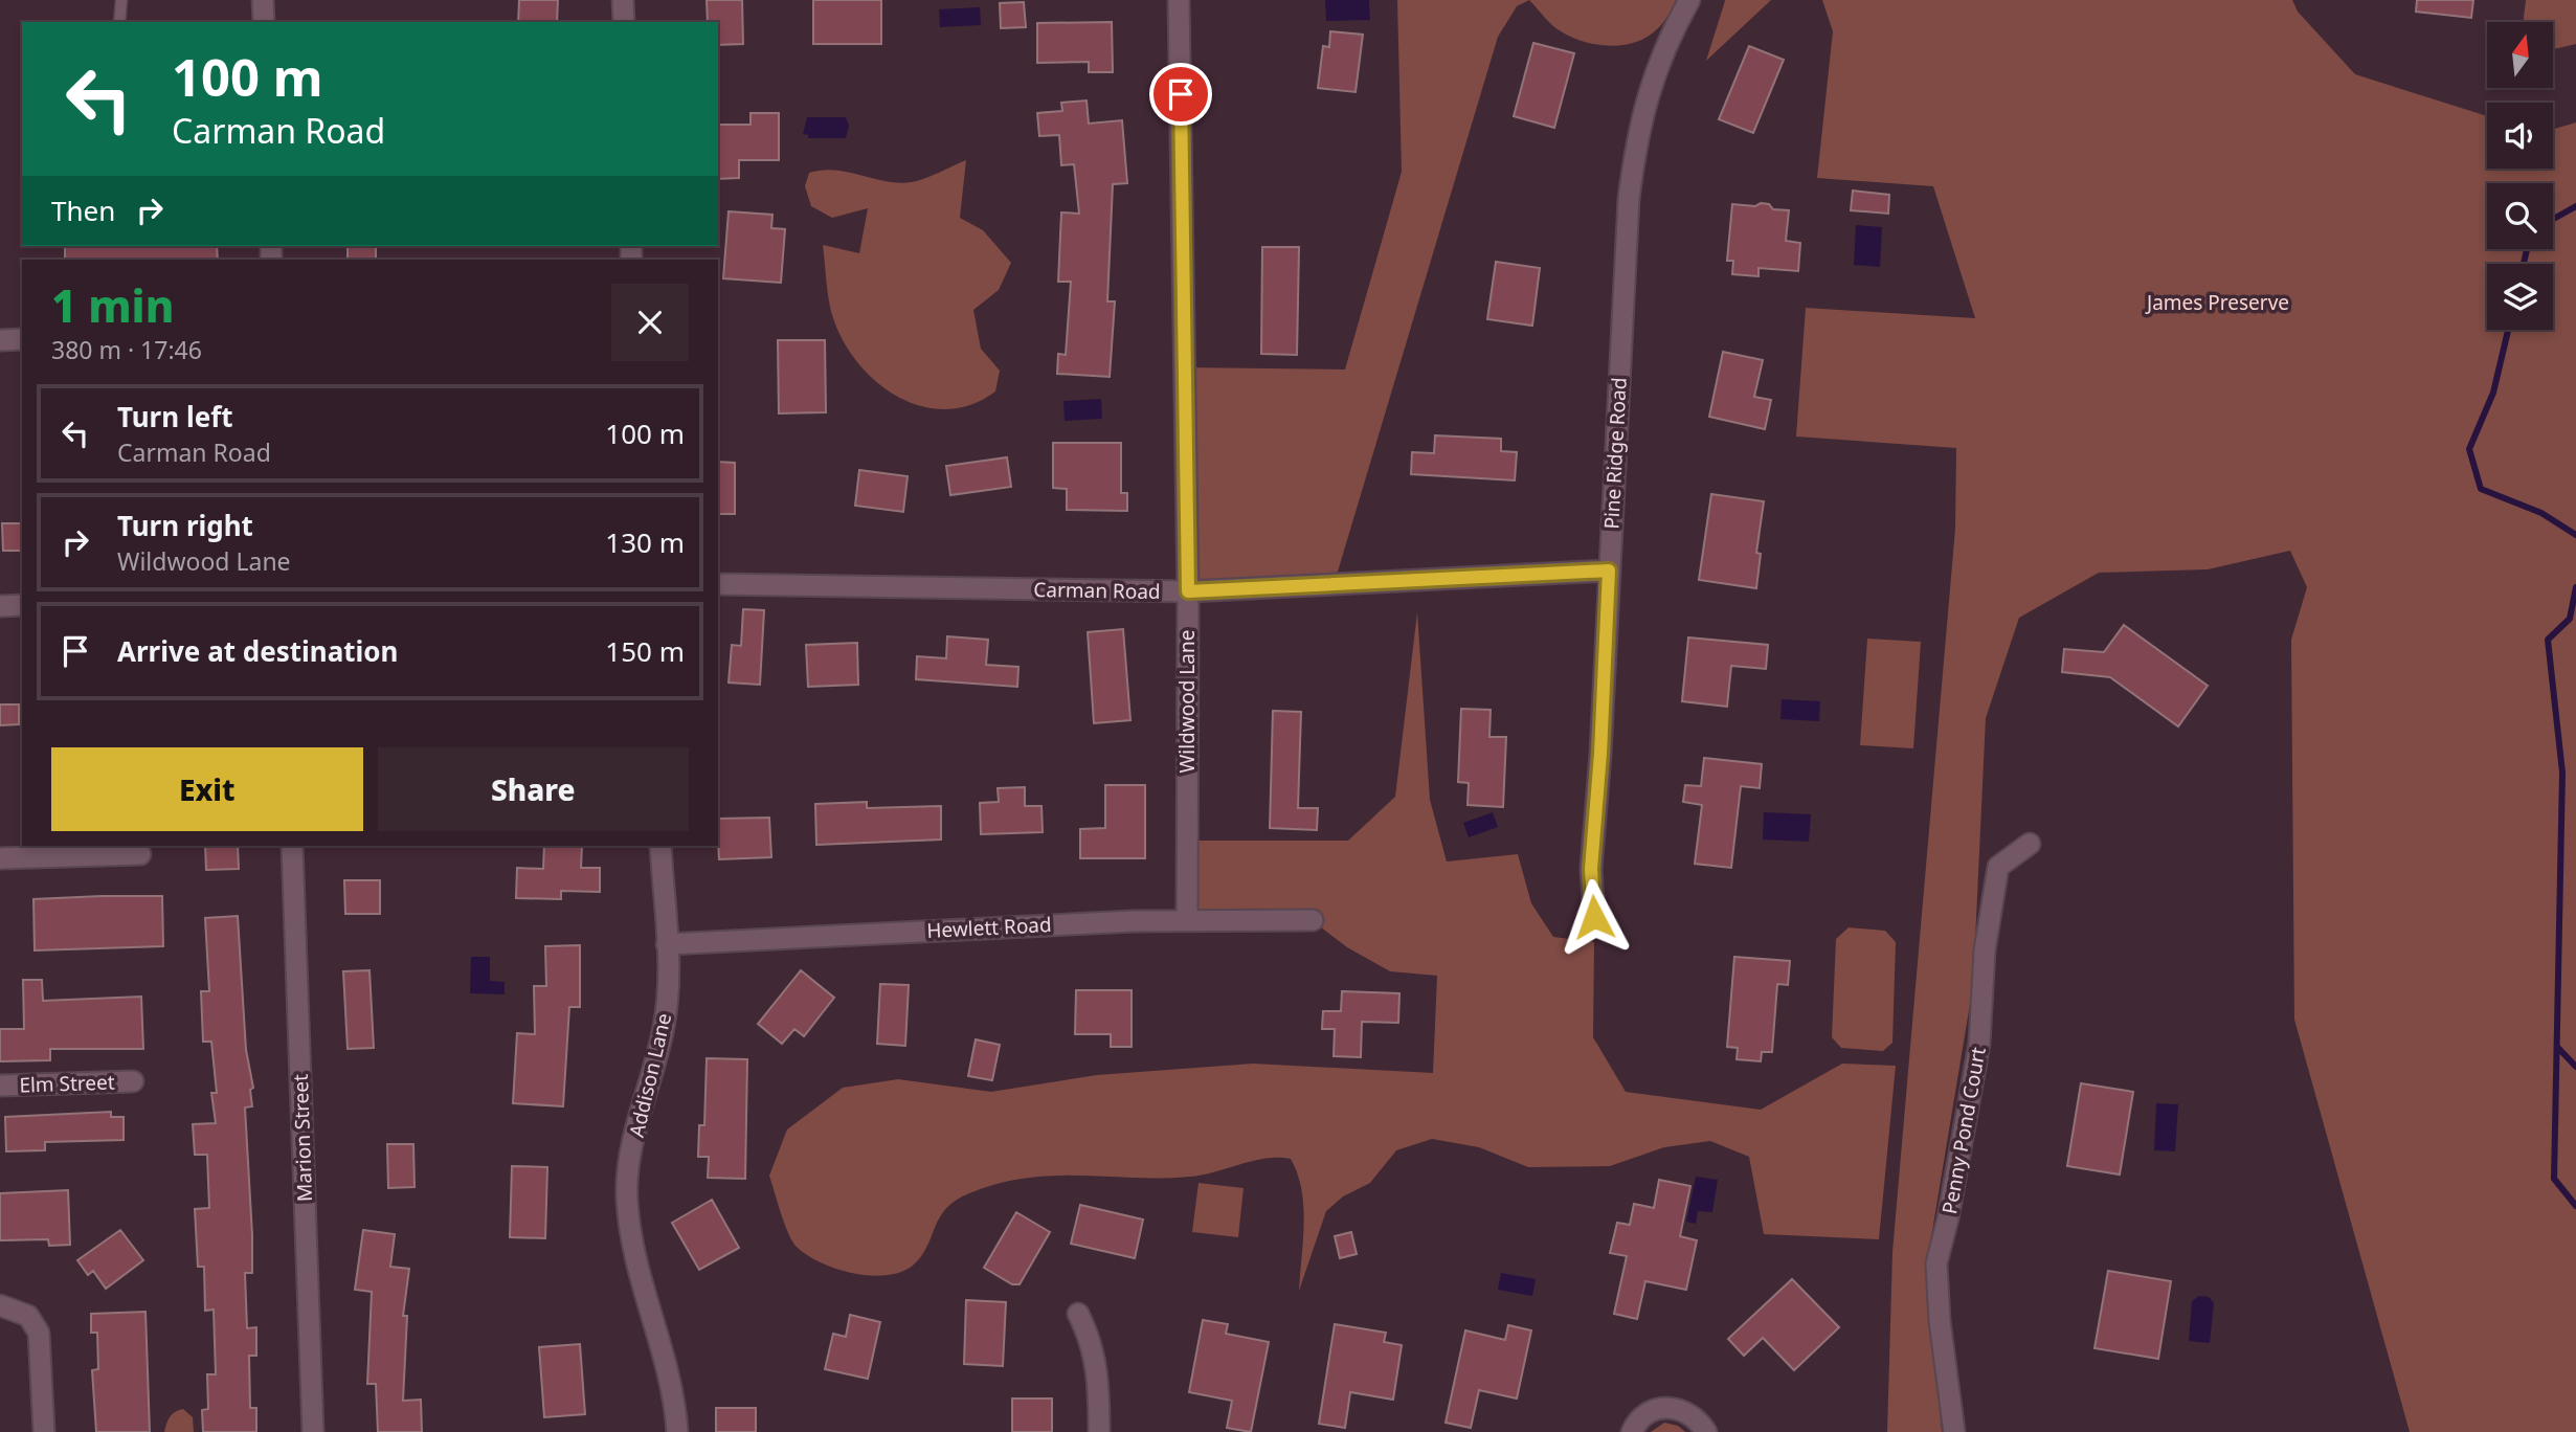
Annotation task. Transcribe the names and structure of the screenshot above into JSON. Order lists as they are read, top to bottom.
{
  "streets": {
    "street": [
      "Pine Ridge Road",
      "Carman Road",
      "Wildwood Lane",
      "Hewlett Road",
      "Addison Lane",
      "Elm Street",
      "Penny Pond Court",
      "Marion Street"
    ]
  },
  "crossings": [
    ["Pine Ridge Road", "Carman Road"],
    ["Carman Road", "Wildwood Lane"],
    ["Wildwood Lane", "Hewlett Road"],
    ["Hewlett Road", "Addison Lane"]
  ],
  "parks": ["James Preserve"],
  "north": "top",
  "page": {
    "turn": ["100 m", "Carman Road"],
    "then": "Then",
    "heading": ["1 min", "380 m · 17:46"],
    "list": [
      {
        "name": "Turn left",
        "note": "Carman Road",
        "value": "100 m"
      },
      {
        "name": "Turn right",
        "note": "Wildwood Lane",
        "value": "130 m"
      },
      {
        "name": "Arrive at destination",
        "value": "150 m"
      }
    ],
    "buttons": ["Exit", "Share"]
  }
}
